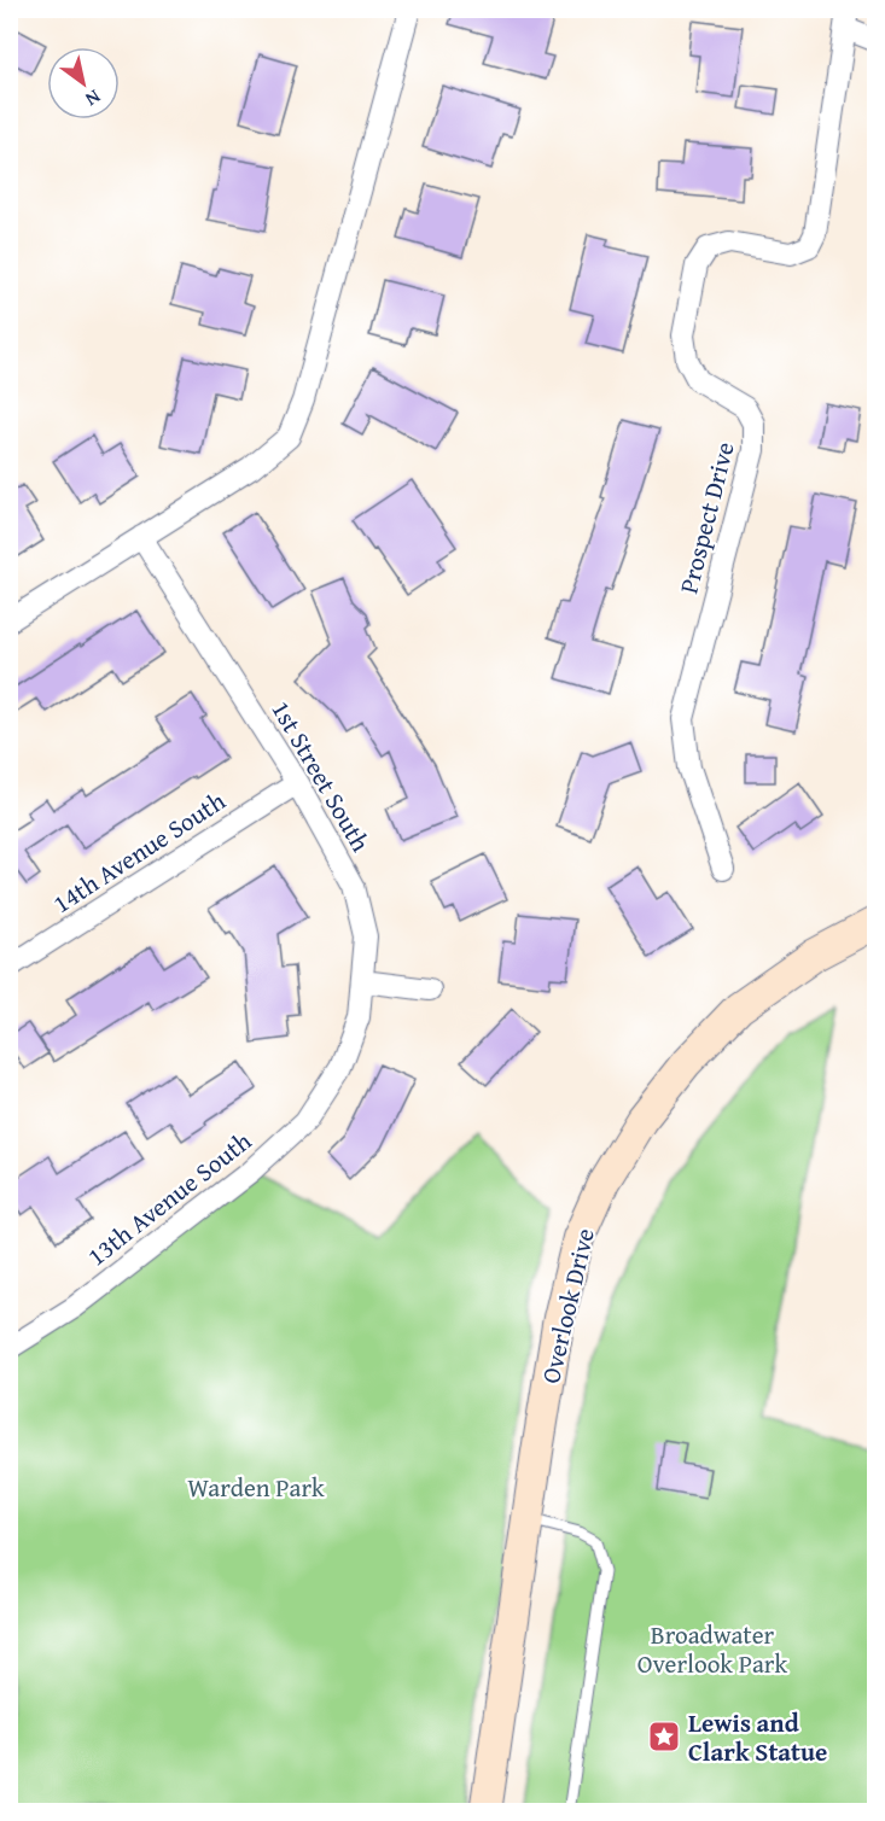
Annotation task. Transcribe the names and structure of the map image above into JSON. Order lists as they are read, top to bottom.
{
  "streets": {
    "main road": ["Overlook Drive"],
    "street": [
      "Prospect Drive",
      "1st Street South",
      "14th Avenue South",
      "13th Avenue South"
    ]
  },
  "crossings": [
    ["1st Street South", "14th Avenue South"],
    ["1st Street South", "13th Avenue South"]
  ],
  "parks": ["Warden Park", "Broadwater Overlook Park"],
  "places": {
    "place": ["Lewis and Clark Statue"]
  },
  "north": "bottom right"
}
